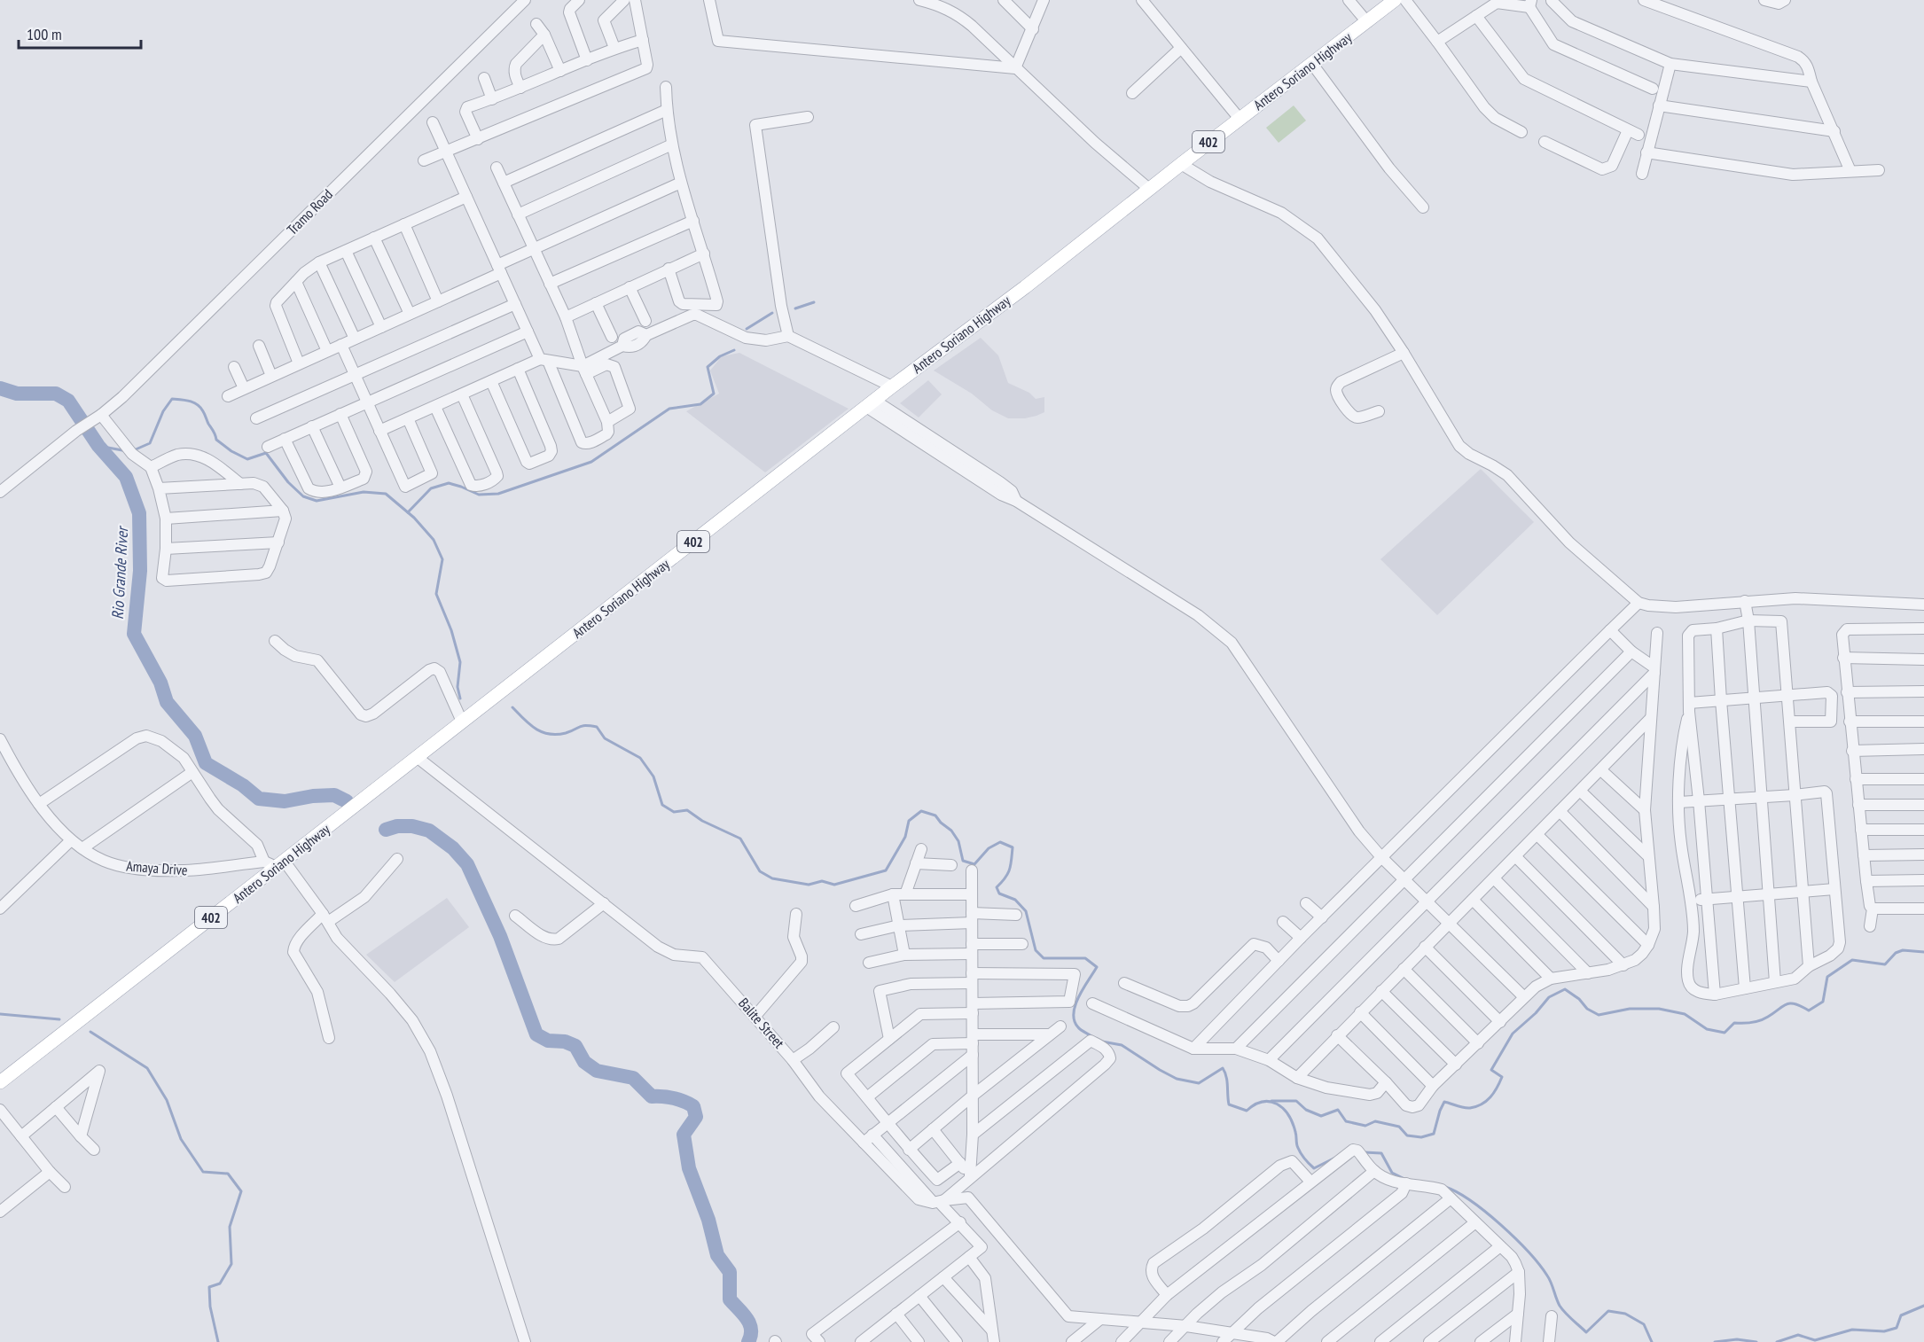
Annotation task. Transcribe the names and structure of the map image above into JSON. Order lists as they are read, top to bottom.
{
  "streets": {
    "main road": ["Antero Soriano Highway", "402"],
    "street": ["Tramo Road", "Amaya Drive", "Balite Street"]
  },
  "crossings": [
    ["Antero Soriano Highway", "Amaya Drive"],
    ["Antero Soriano Highway", "Balite Street"]
  ],
  "water": ["Rio Grande River"],
  "scale_bar": "100 m"
}
